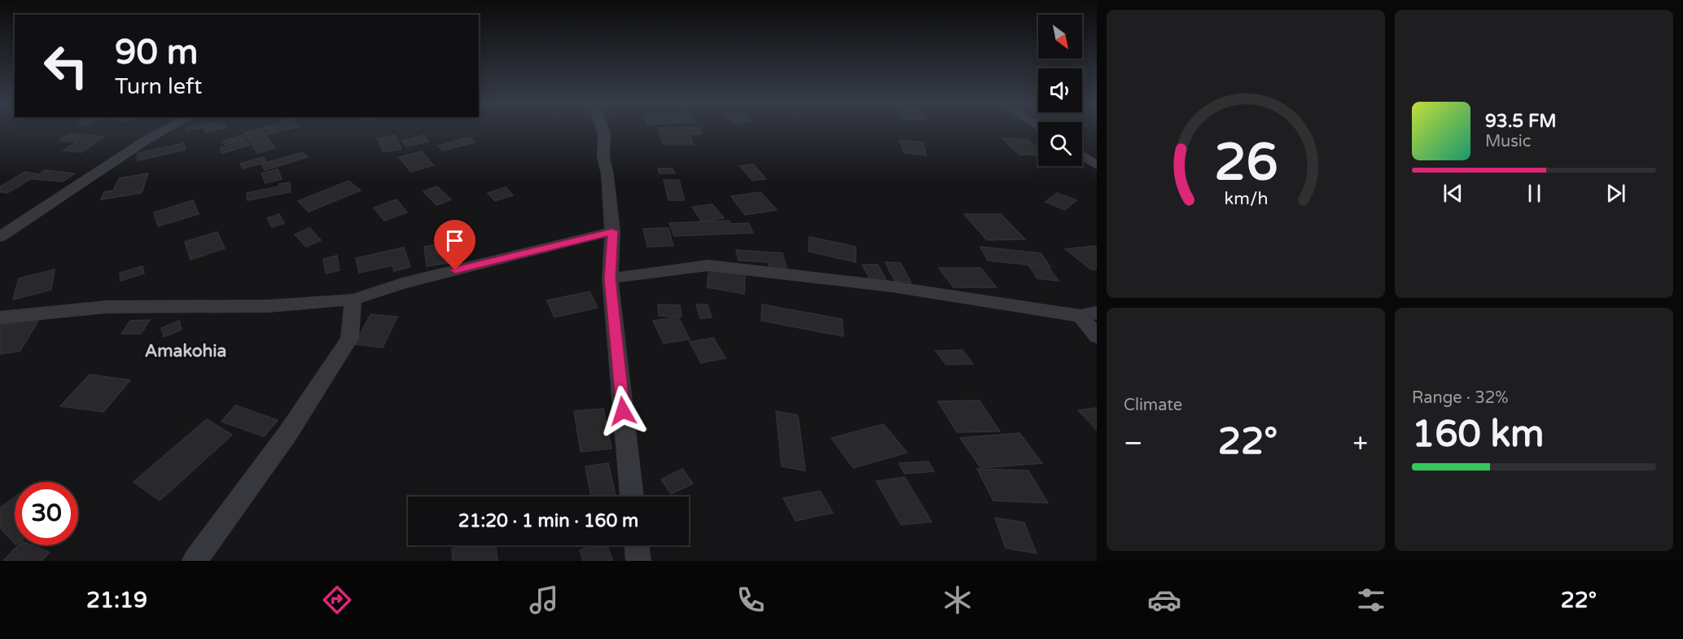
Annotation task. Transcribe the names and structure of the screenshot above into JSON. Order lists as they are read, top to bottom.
{
  "districts": ["Amakohia"],
  "north": "bottom right",
  "page": {
    "turn": ["90 m", "Turn left"],
    "song": ["93.5 FM", "Music"],
    "tile": [
      "Climate",
      ["Range · 32%", "160 km"]
    ],
    "heat": ["−", "22°", "+"],
    "limit": "30",
    "trip": "21:20 · 1 min · 160 m",
    "tabs": ["21:19", "22°"],
    "gauge": ["26", "km/h"]
  }
}
